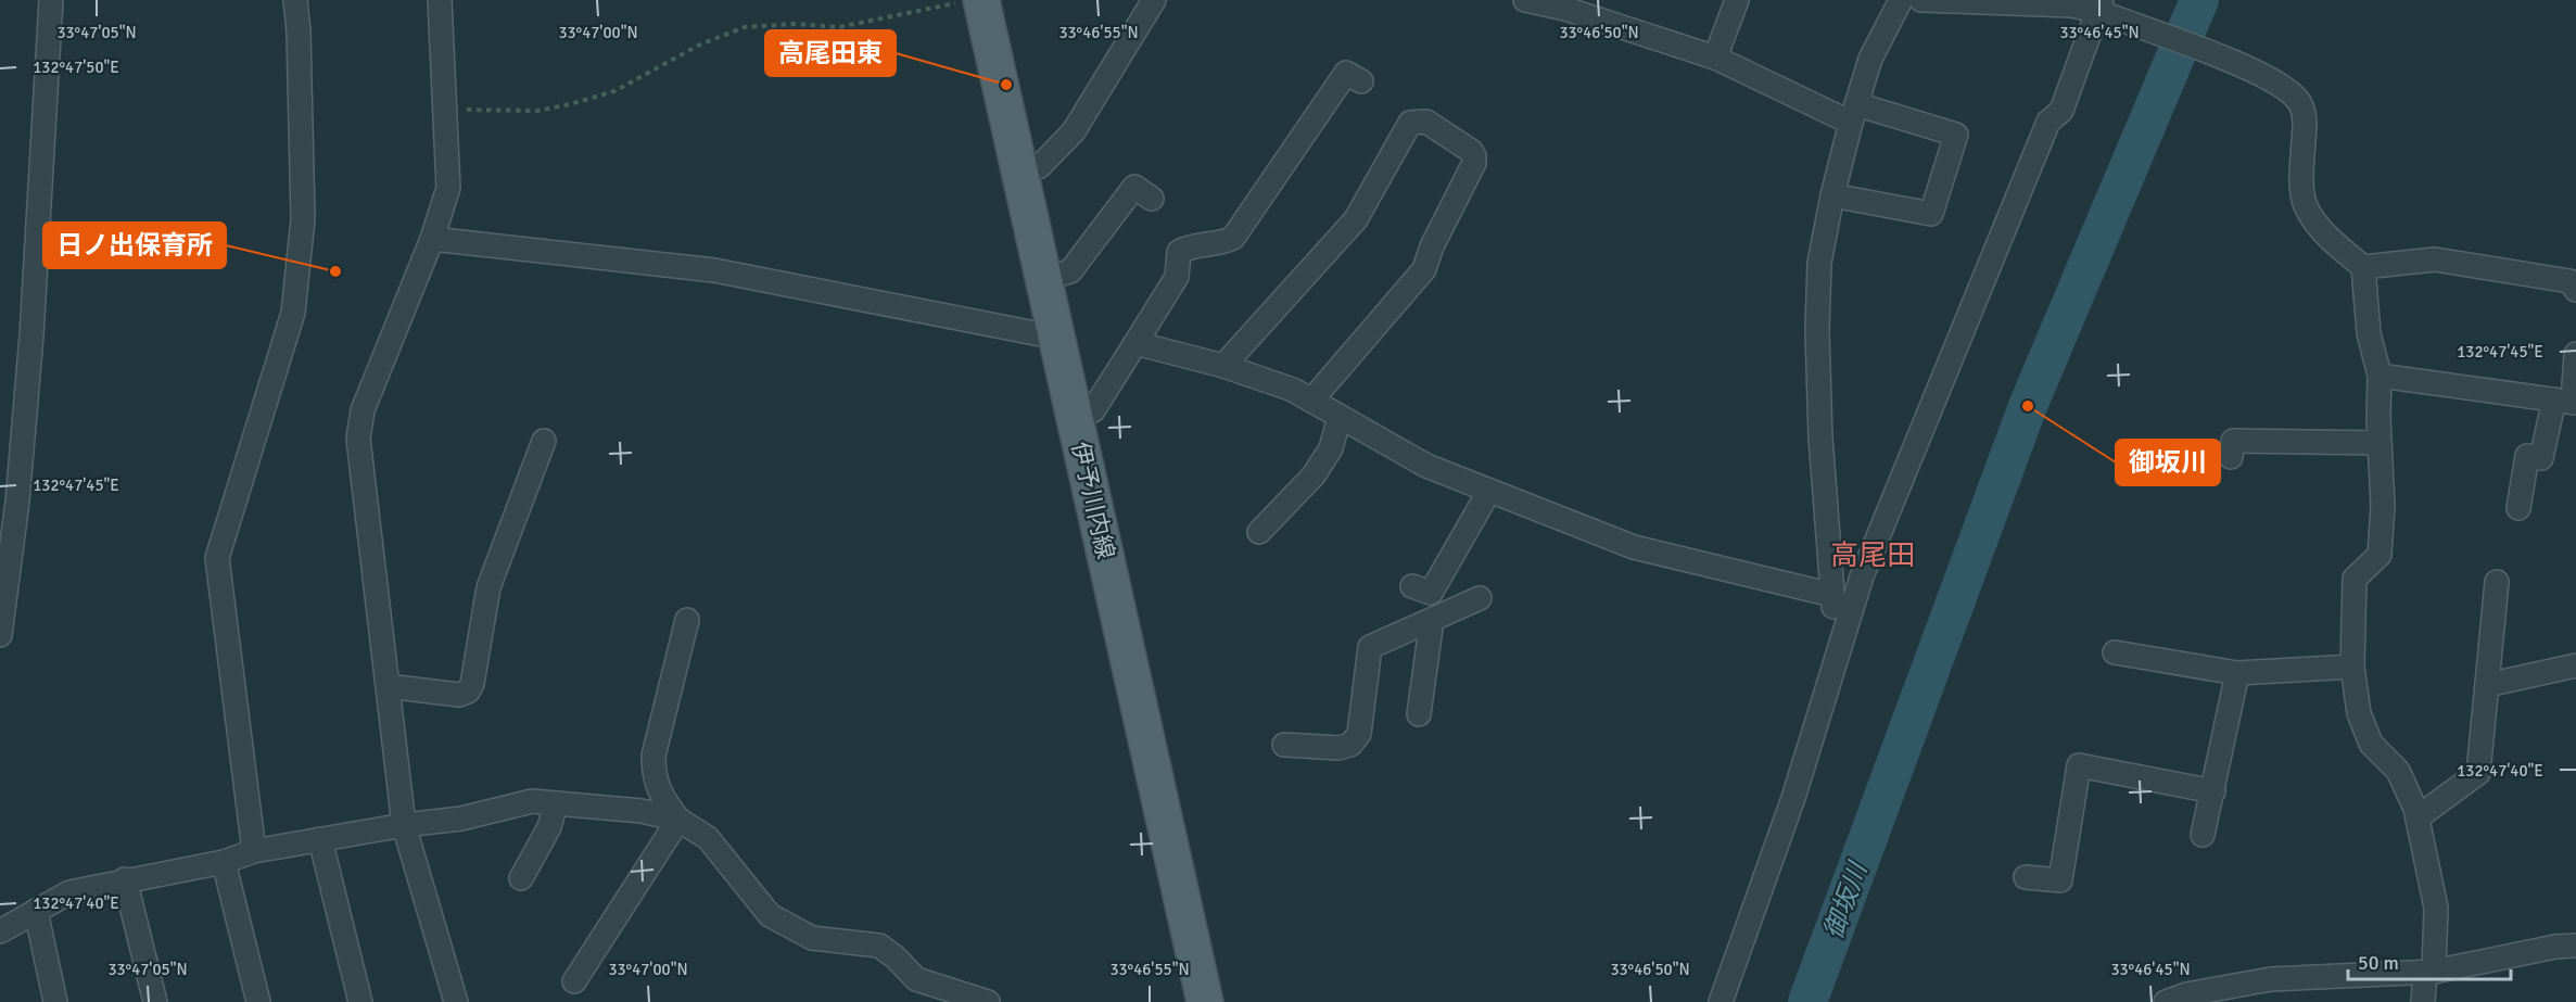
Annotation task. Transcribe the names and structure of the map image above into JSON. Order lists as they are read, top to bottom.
{
  "streets": {
    "main road": ["伊予川内線"]
  },
  "districts": ["高尾田"],
  "water": ["御坂川"],
  "places": ["高尾田東", "日ノ出保育所", "御坂川"],
  "scale_bar": "50 m",
  "coordinates": [
    "33°47'05\"N",
    "33°47'00\"N",
    "33°46'55\"N",
    "33°46'50\"N",
    "33°46'45\"N",
    "132°47'50\"E",
    "132°47'45\"E",
    "132°47'40\"E"
  ]
}
